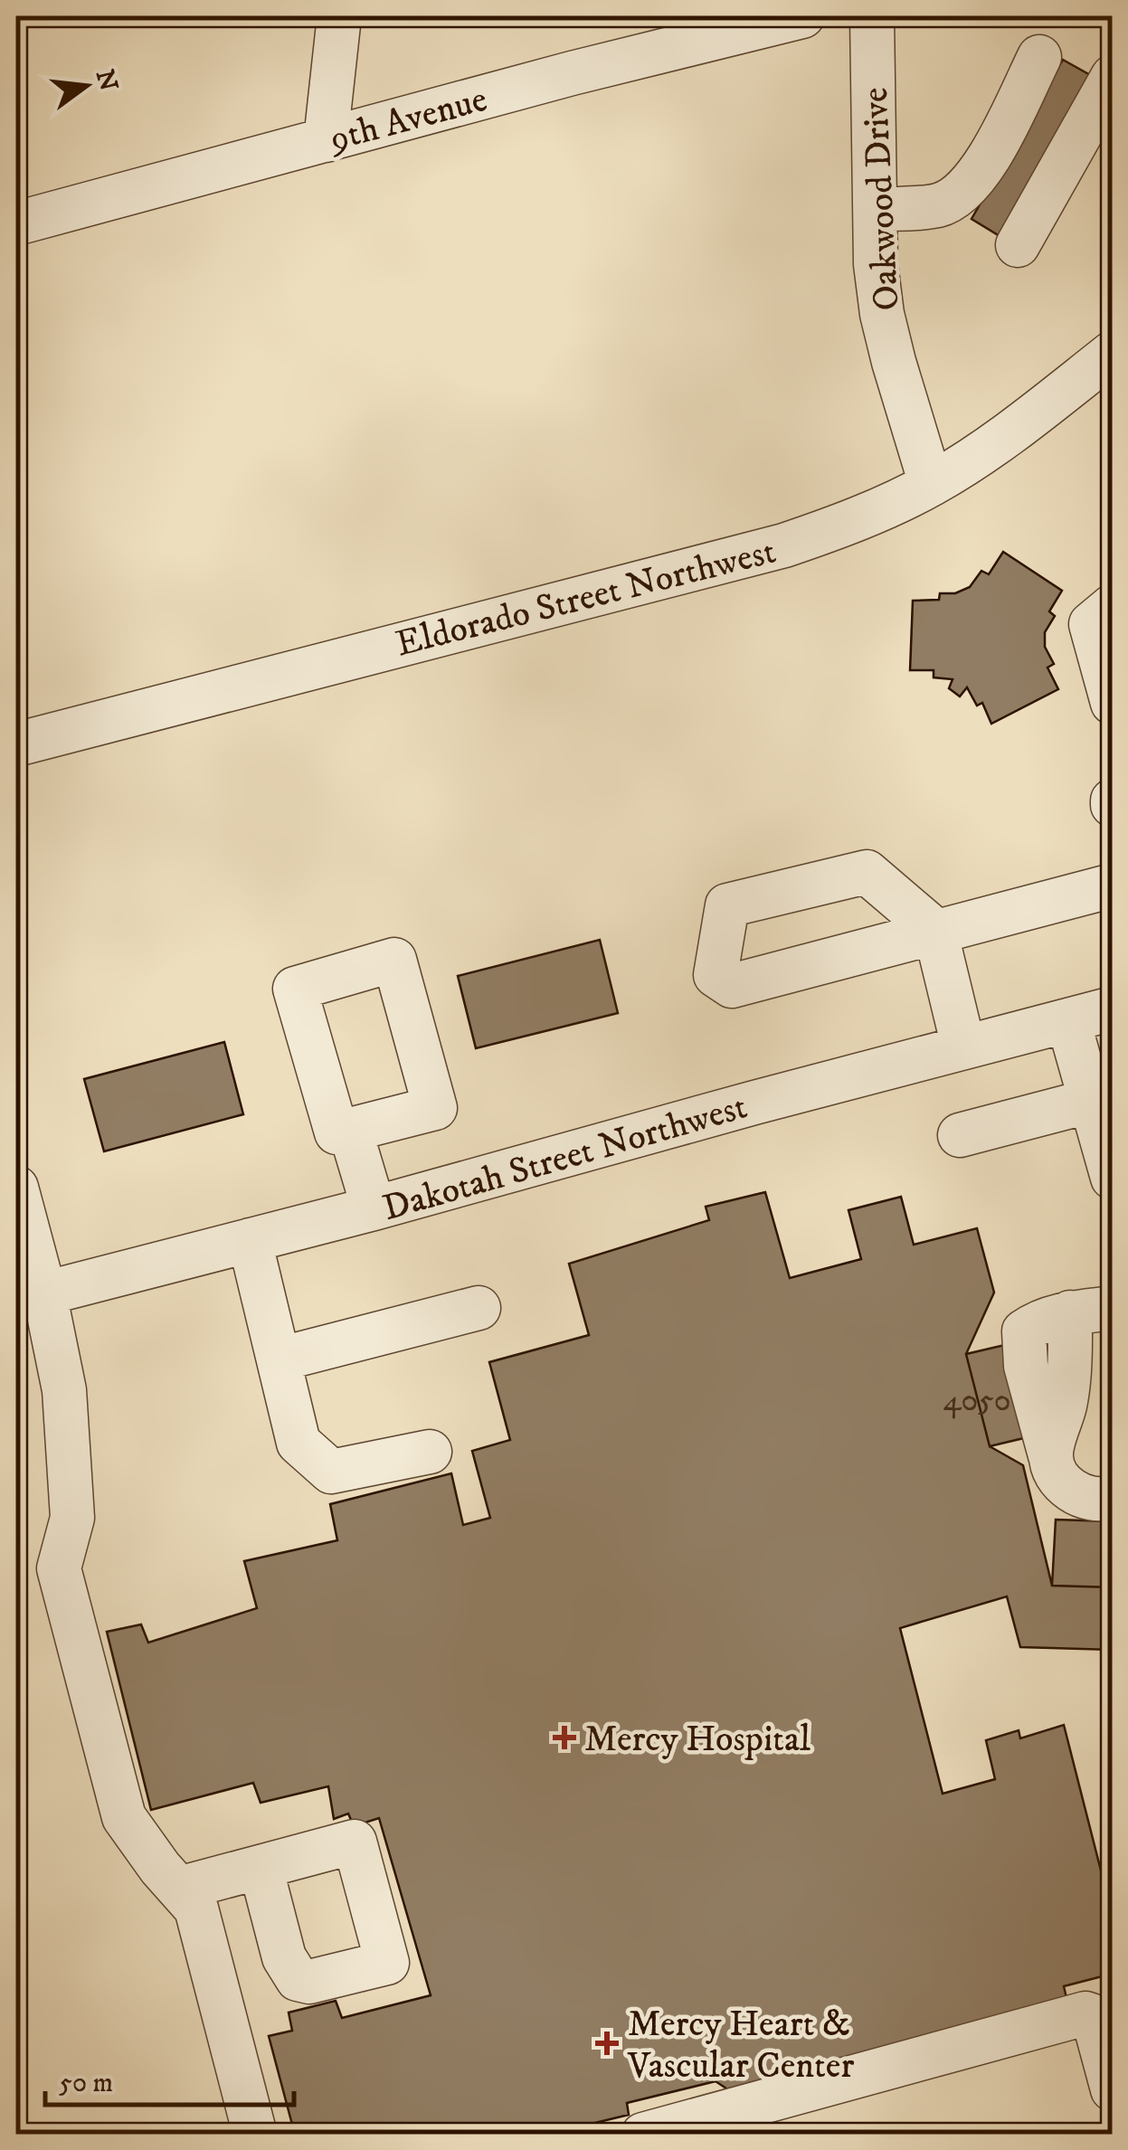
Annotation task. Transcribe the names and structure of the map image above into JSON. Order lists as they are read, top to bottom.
{
  "streets": {
    "street": [
      "9th Avenue",
      "Oakwood Drive",
      "Eldorado Street Northwest",
      "Dakotah Street Northwest"
    ]
  },
  "crossings": [
    ["Oakwood Drive", "Eldorado Street Northwest"]
  ],
  "places": {
    "health": ["Mercy Hospital", "Mercy Heart & Vascular Center"]
  },
  "house_numbers": ["4050"],
  "scale_bar": "50 m",
  "north": "right"
}
